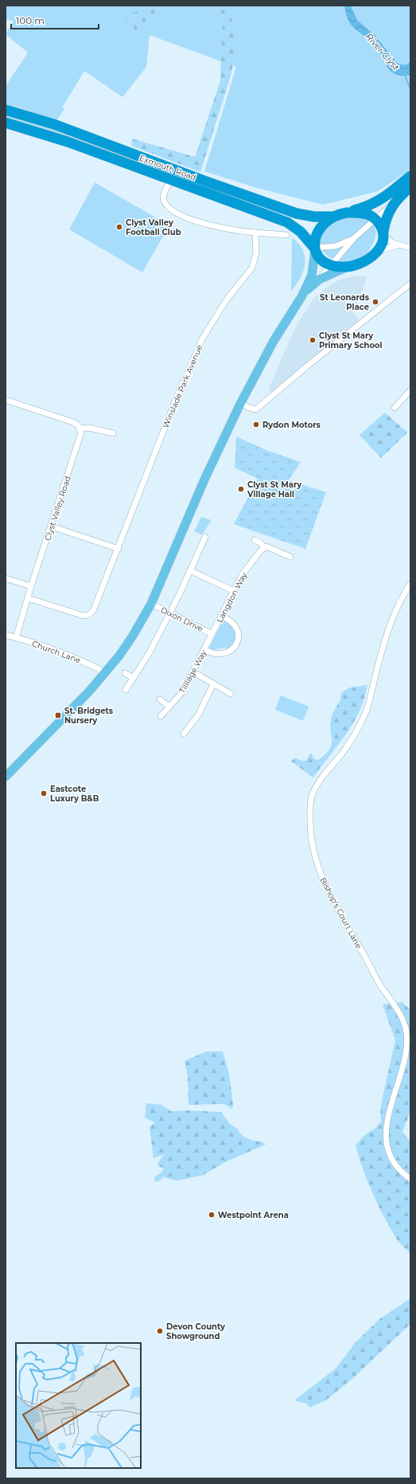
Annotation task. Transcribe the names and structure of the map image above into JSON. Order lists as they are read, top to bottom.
{
  "streets": {
    "highway": ["Exmouth Road"],
    "street": [
      "Winslade Park Avenue",
      "Clyst Valley Road",
      "Langdon Way",
      "Dixon Drive",
      "Church Lane",
      "Tilllage Way",
      "Bishop's Court Lane"
    ]
  },
  "crossings": [
    ["Winslade Park Avenue", "Clyst Valley Road"],
    ["Clyst Valley Road", "Church Lane"],
    ["Langdon Way", "Dixon Drive"],
    ["Langdon Way", "Tilllage Way"],
    ["Dixon Drive", "Tilllage Way"]
  ],
  "water": ["River Clyst"],
  "places": {
    "other": [
      "Clyst Valley Football Club",
      "St Leonards Place",
      "Clyst St Mary Primary School",
      "Rydon Motors",
      "Clyst St Mary Village Hall",
      "Eastcote Luxury B&B",
      "Westpoint Arena",
      "Devon County Showground"
    ],
    "transit": ["St. Bridgets Nursery"]
  },
  "scale_bar": "100 m"
}
